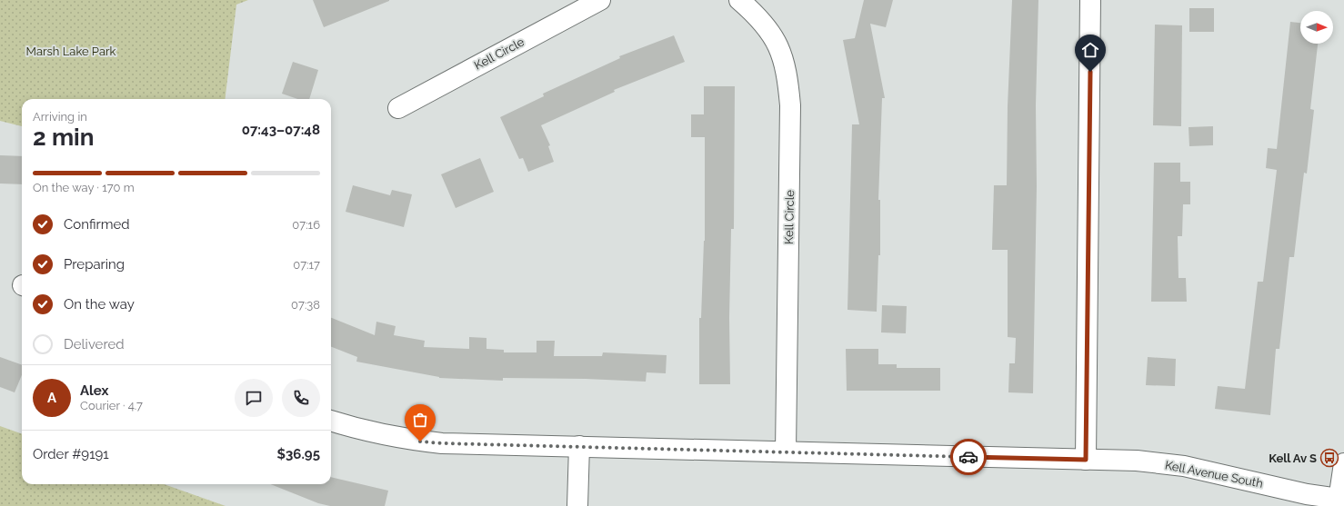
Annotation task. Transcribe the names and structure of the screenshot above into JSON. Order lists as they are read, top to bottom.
{
  "streets": {
    "street": ["Kell Circle", "Kell Avenue South"]
  },
  "crossings": [
    ["Kell Circle", "Kell Avenue South"]
  ],
  "parks": ["Marsh Lake Park"],
  "places": {
    "bus stop": ["Kell Av S"]
  },
  "north": "right",
  "page": {
    "heading": ["2 min", "Arriving in", "07:43–07:48"],
    "panel": [
      "Alex",
      "Courier · 4.7",
      "Order #9191",
      "$36.95"
    ],
    "bar": "On the way · 170 m",
    "list": [
      ["Confirmed", "07:16"],
      ["Preparing", "07:17"],
      ["On the way", "07:38"],
      "Delivered"
    ],
    "round": "A"
  }
}
